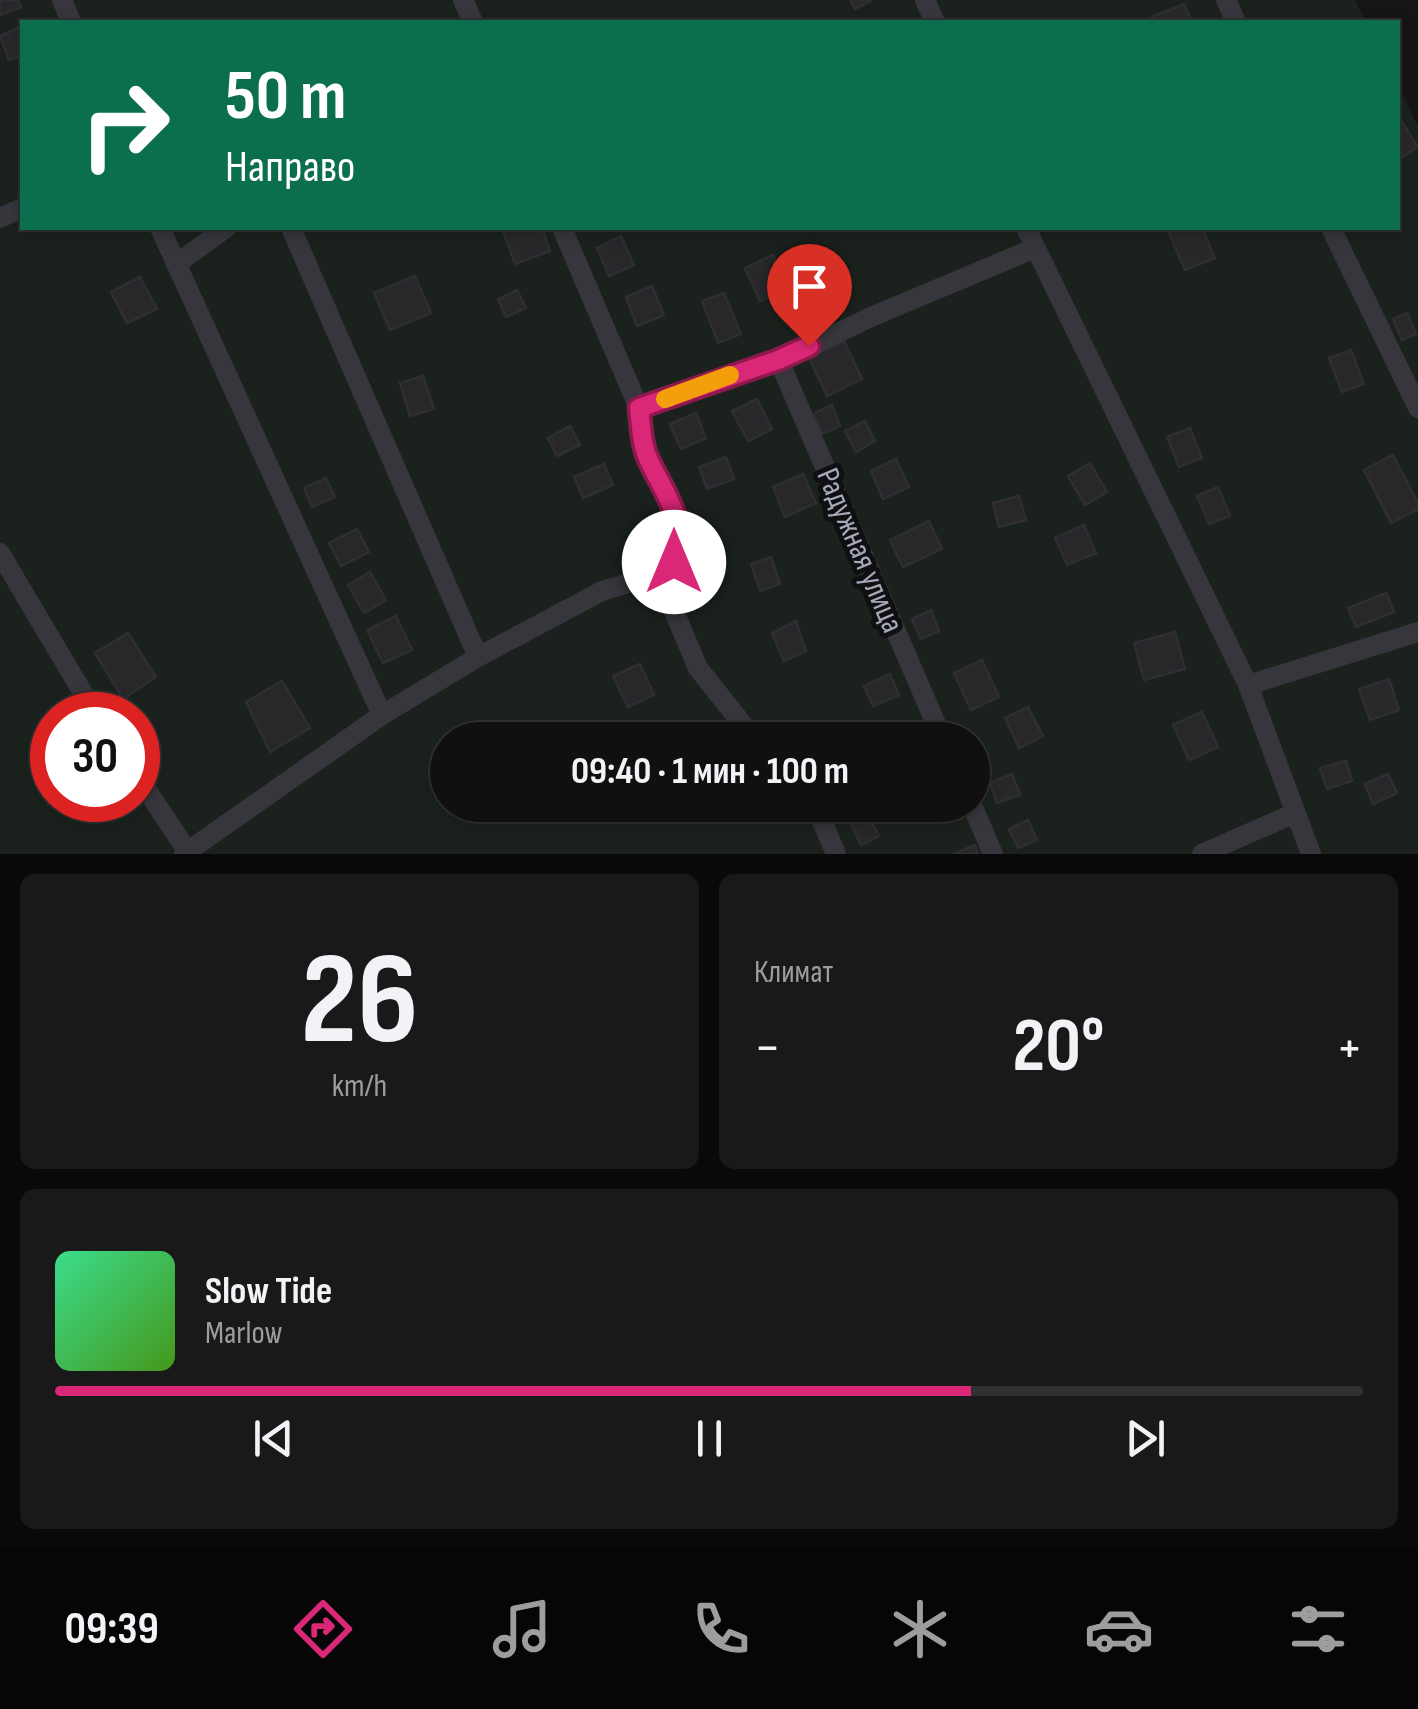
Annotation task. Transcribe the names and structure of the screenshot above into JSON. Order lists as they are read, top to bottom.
{
  "streets": {
    "street": ["Радужная улица"]
  },
  "page": {
    "turn": ["50 m", "Направо"],
    "limit": "30",
    "trip": "09:40 · 1 мин · 100 m",
    "tile": [
      ["26", "km/h"],
      "Климат"
    ],
    "heat": ["−", "20°", "+"],
    "song": ["Slow Tide", "Marlow"],
    "tabs": "09:39"
  }
}
